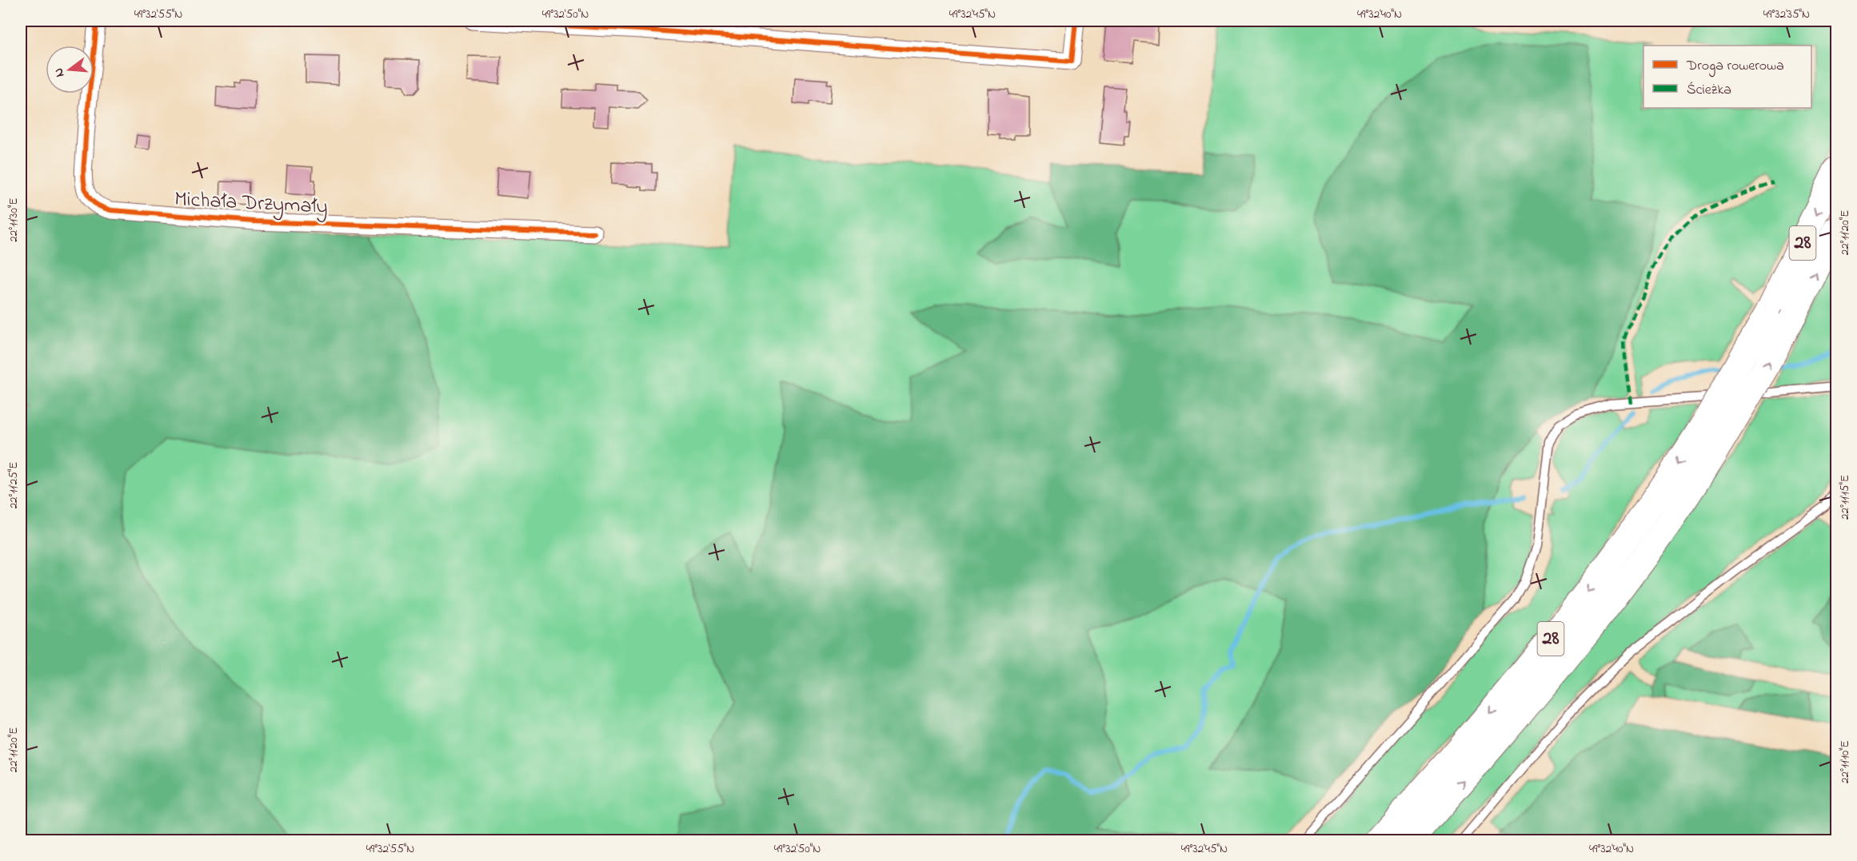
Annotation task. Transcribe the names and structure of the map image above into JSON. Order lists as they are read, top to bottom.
{
  "streets": {
    "main road": ["28"],
    "street": ["Michała Drzymały"]
  },
  "legend": ["Droga rowerowa", "Ścieżka"],
  "north": "left",
  "coordinates": [
    "49°32'55\"N",
    "49°32'50\"N",
    "49°32'45\"N",
    "49°32'40\"N",
    "49°32'35\"N",
    "22°11'30\"E",
    "22°11'20\"E",
    "22°11'25\"E",
    "22°11'15\"E",
    "22°11'10\"E"
  ]
}
